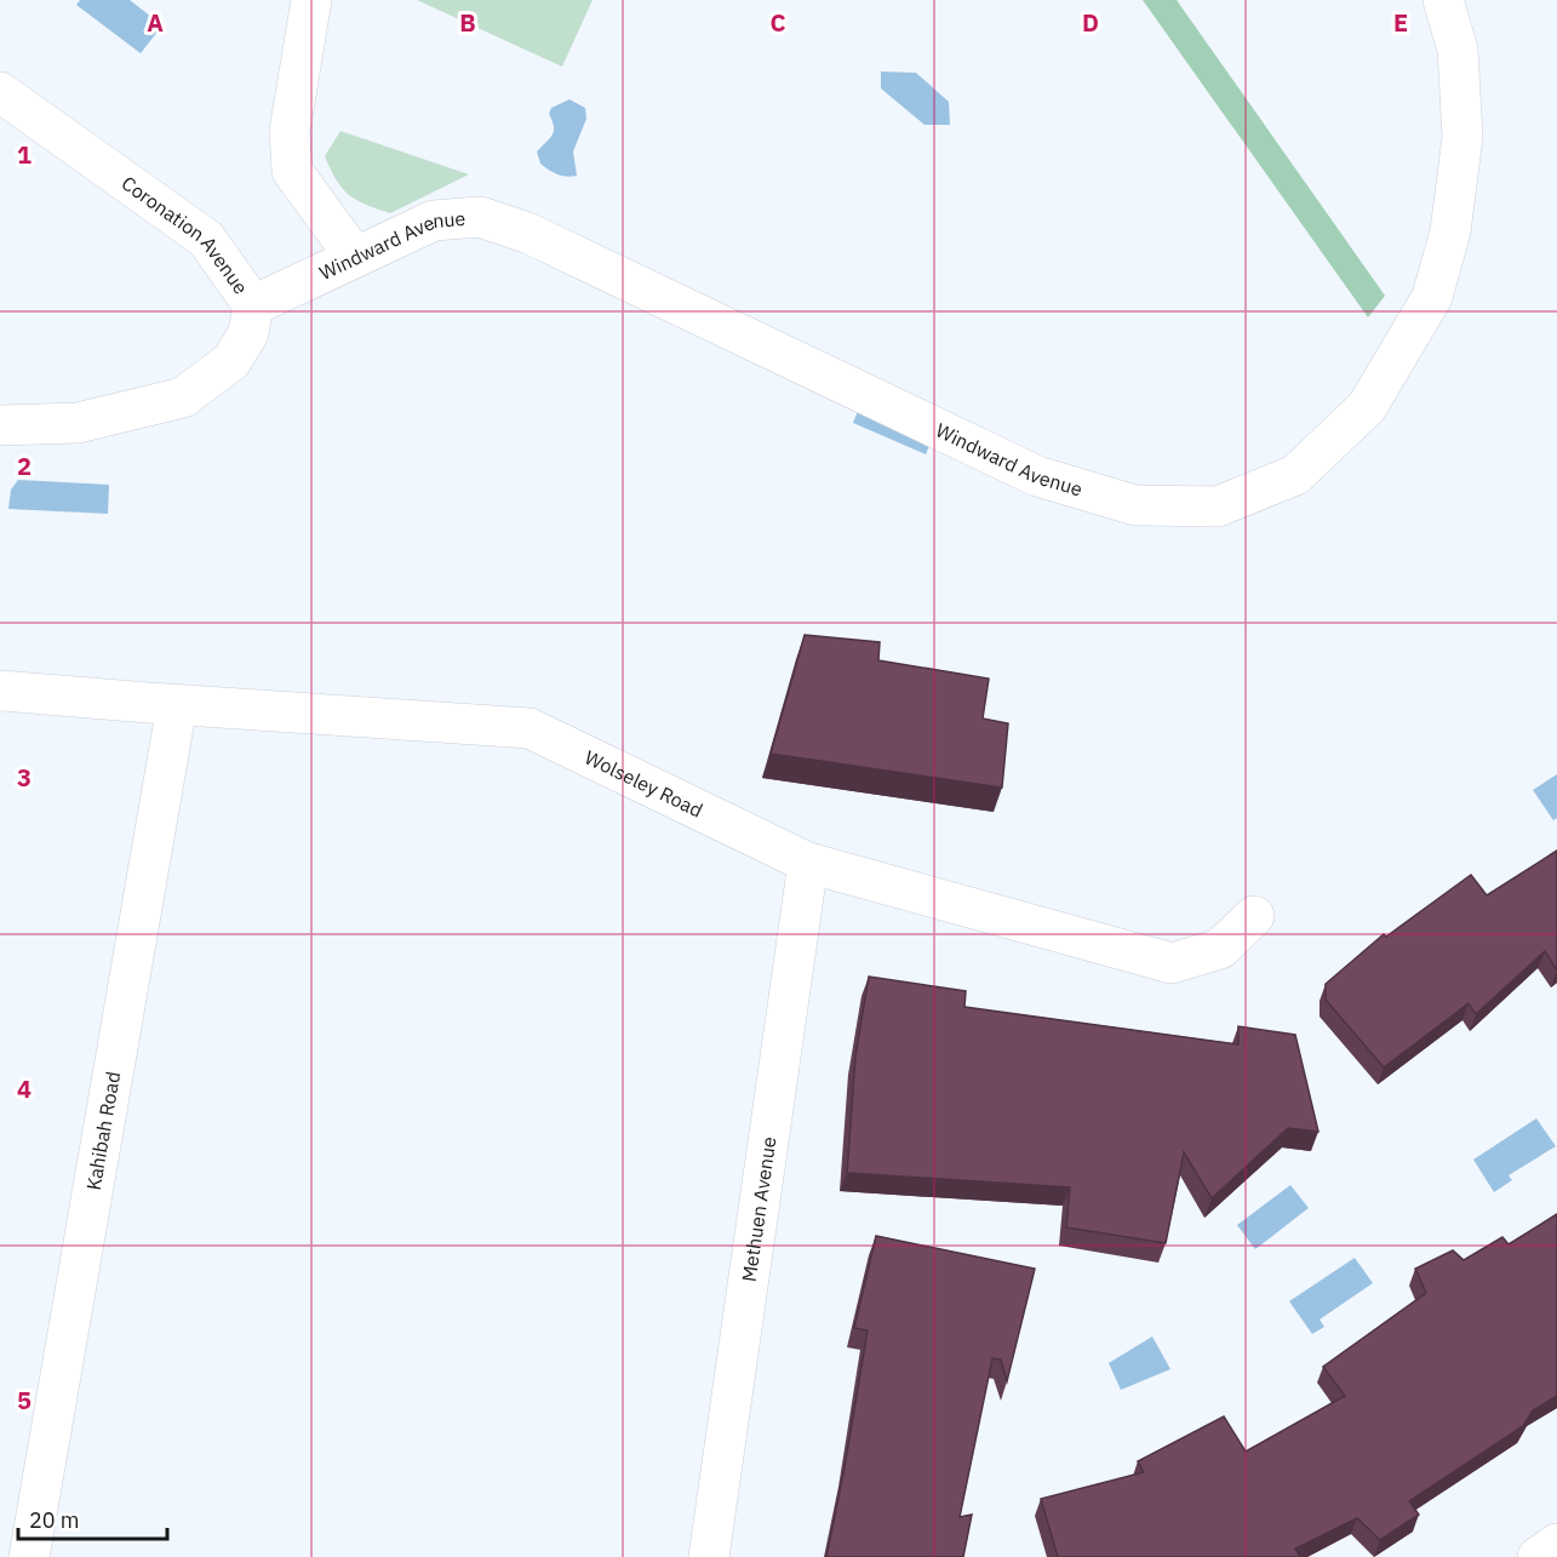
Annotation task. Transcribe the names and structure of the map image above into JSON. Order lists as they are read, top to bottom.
{
  "streets": {
    "street": [
      "Coronation Avenue",
      "Windward Avenue",
      "Wolseley Road",
      "Kahibah Road",
      "Methuen Avenue"
    ]
  },
  "crossings": [
    ["Coronation Avenue", "Windward Avenue"],
    ["Wolseley Road", "Kahibah Road"],
    ["Wolseley Road", "Methuen Avenue"]
  ],
  "scale_bar": "20 m",
  "grid": {
    "columns": [
      "A",
      "B",
      "C",
      "D",
      "E"
    ],
    "rows": [
      "1",
      "2",
      "3",
      "4",
      "5"
    ]
  }
}
